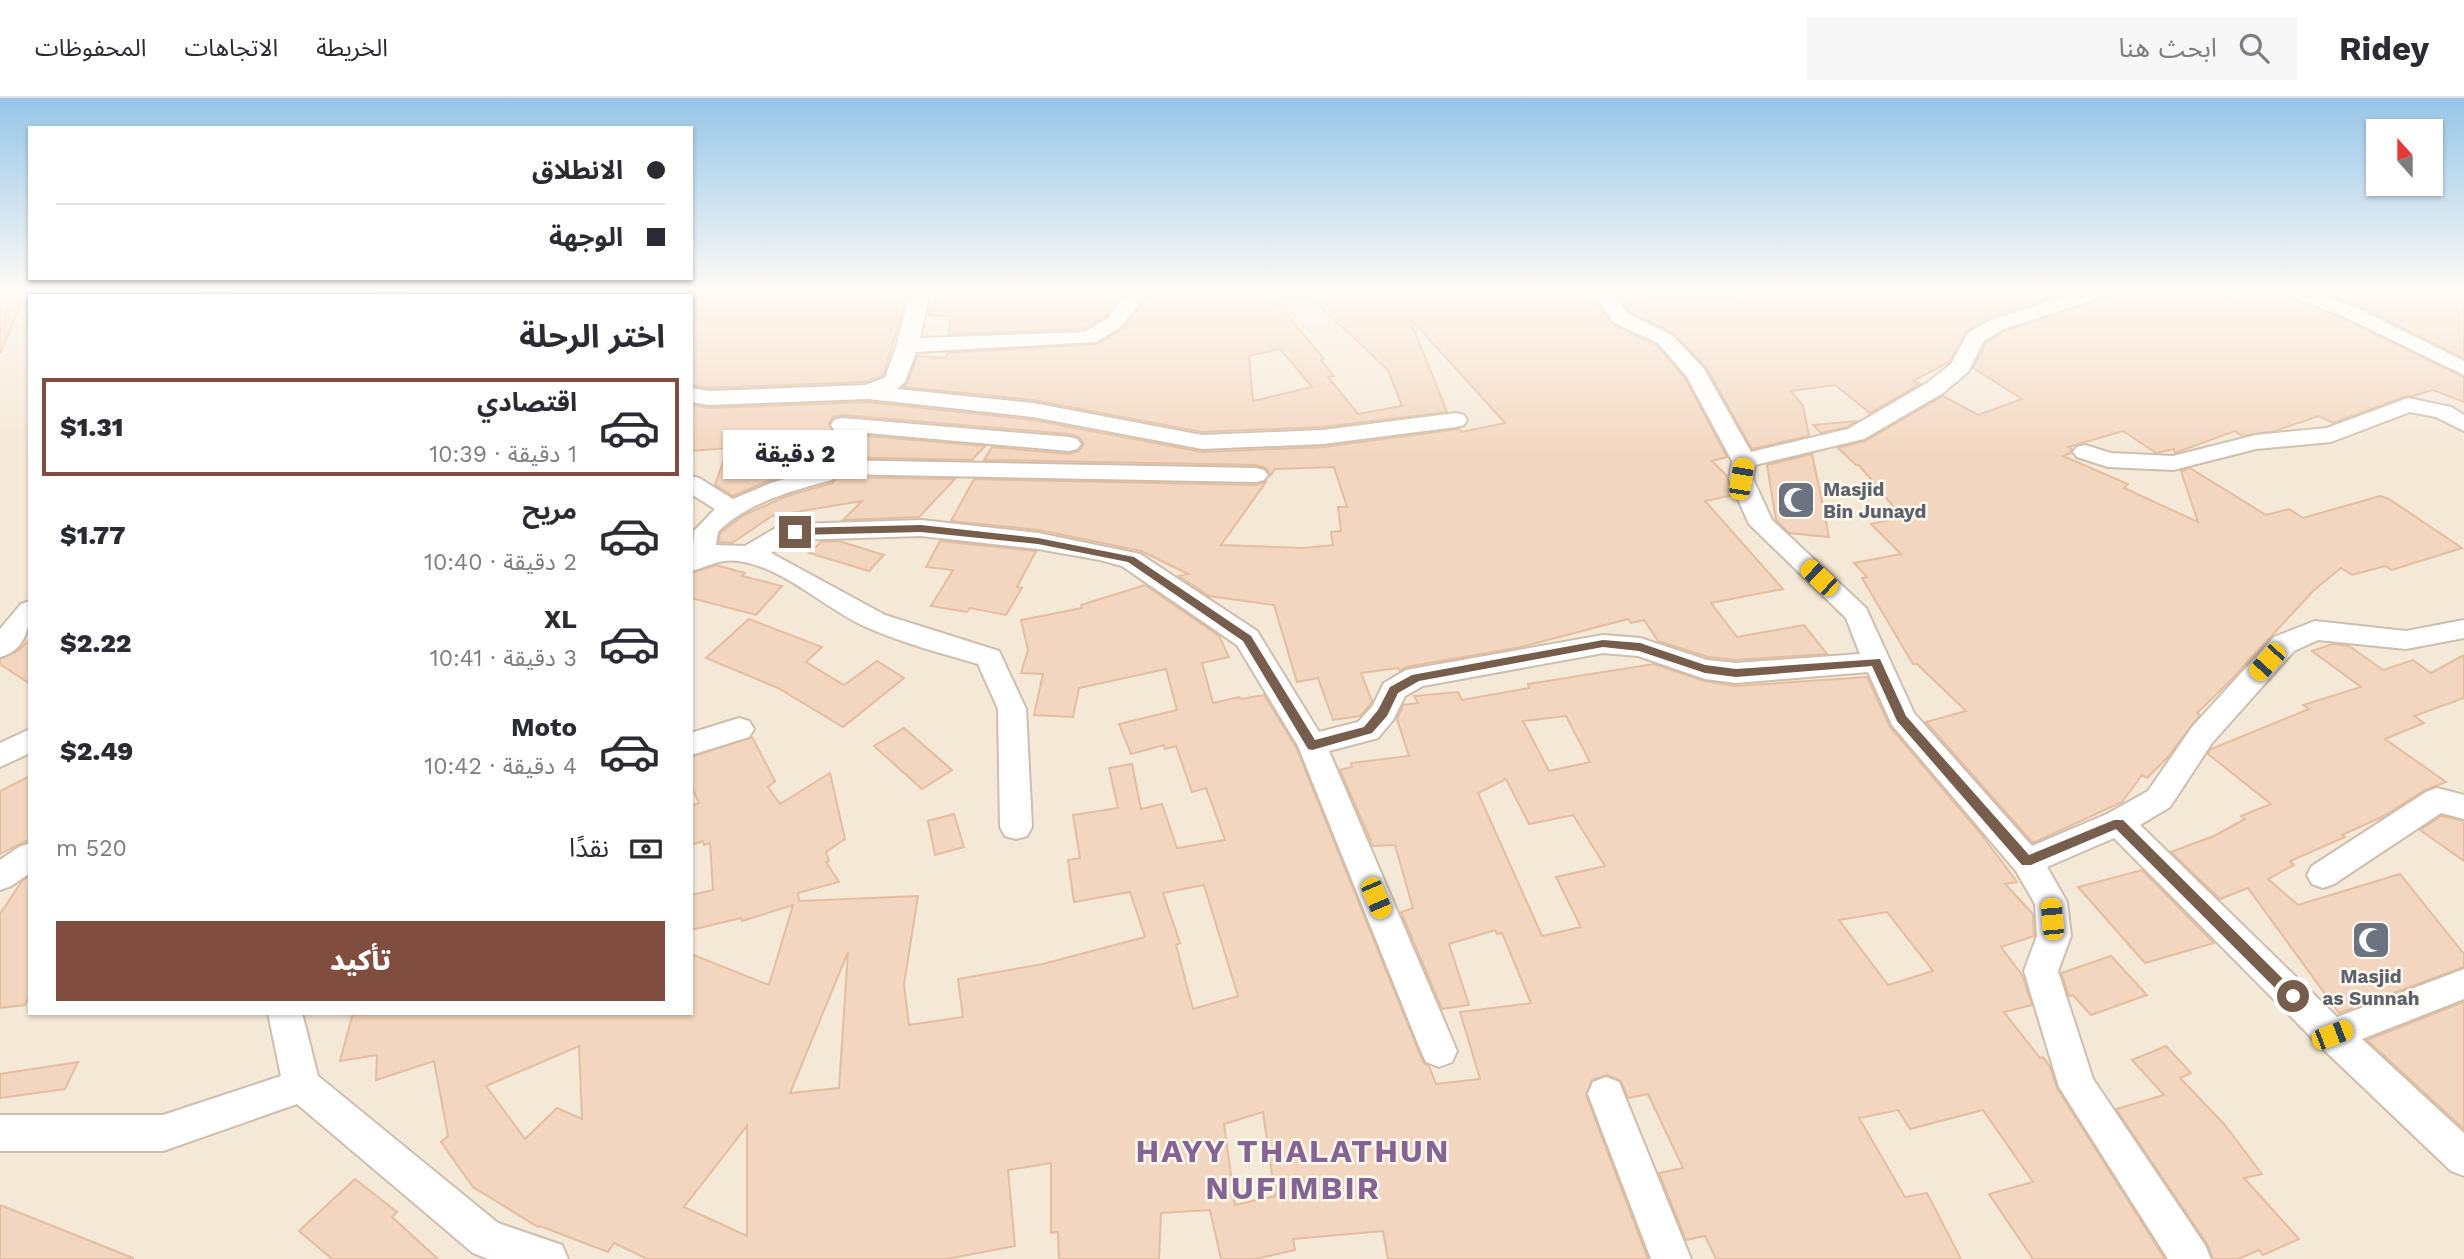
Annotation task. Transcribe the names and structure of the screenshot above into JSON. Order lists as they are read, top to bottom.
{
  "districts": ["HAYY THALATHUN NUFIMBIR"],
  "places": {
    "mosque": ["Masjid Bin Junayd", "Masjid as Sunnah"]
  },
  "north": "top",
  "page": {
    "header": "Ridey",
    "search": "ابحث هنا",
    "nav": ["الخريطة", "الاتجاهات", "المحفوظات"],
    "banner": ["الانطلاق", "الوجهة"],
    "heading": "اختر الرحلة",
    "list": [
      {
        "name": "اقتصادي",
        "note": "1 دقيقة · 10:39",
        "value": "$1.31"
      },
      {
        "name": "مريح",
        "note": "2 دقيقة · 10:40",
        "value": "$1.77"
      },
      {
        "name": "XL",
        "note": "3 دقيقة · 10:41",
        "value": "$2.22"
      },
      {
        "name": "Moto",
        "note": "4 دقيقة · 10:42",
        "value": "$2.49"
      }
    ],
    "bubble": "2 دقيقة",
    "pay": ["نقدًا", "520 m"],
    "buttons": "تأكيد"
  }
}
